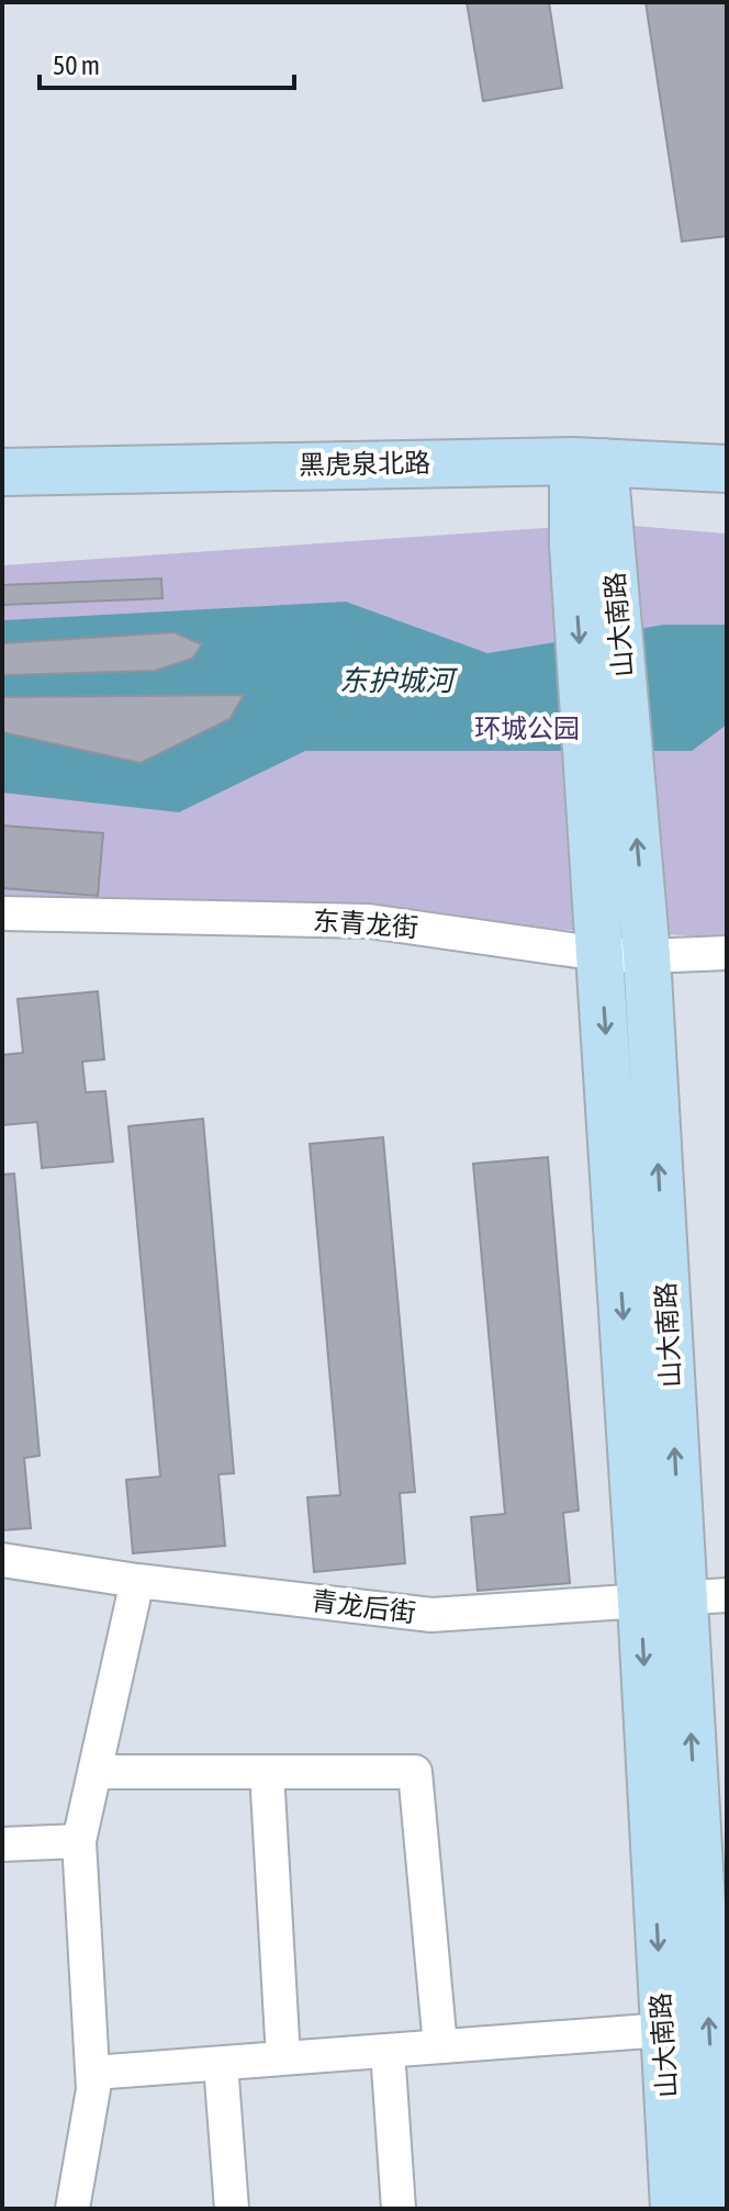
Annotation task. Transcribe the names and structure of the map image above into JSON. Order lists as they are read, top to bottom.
{
  "streets": {
    "main road": ["黑虎泉北路", "山大南路"],
    "street": ["东青龙街", "青龙后街"]
  },
  "crossings": [
    ["黑虎泉北路", "山大南路"],
    ["山大南路", "东青龙街"],
    ["山大南路", "青龙后街"]
  ],
  "water": ["东护城河"],
  "parks": ["环城公园"],
  "scale_bar": "50 m"
}
